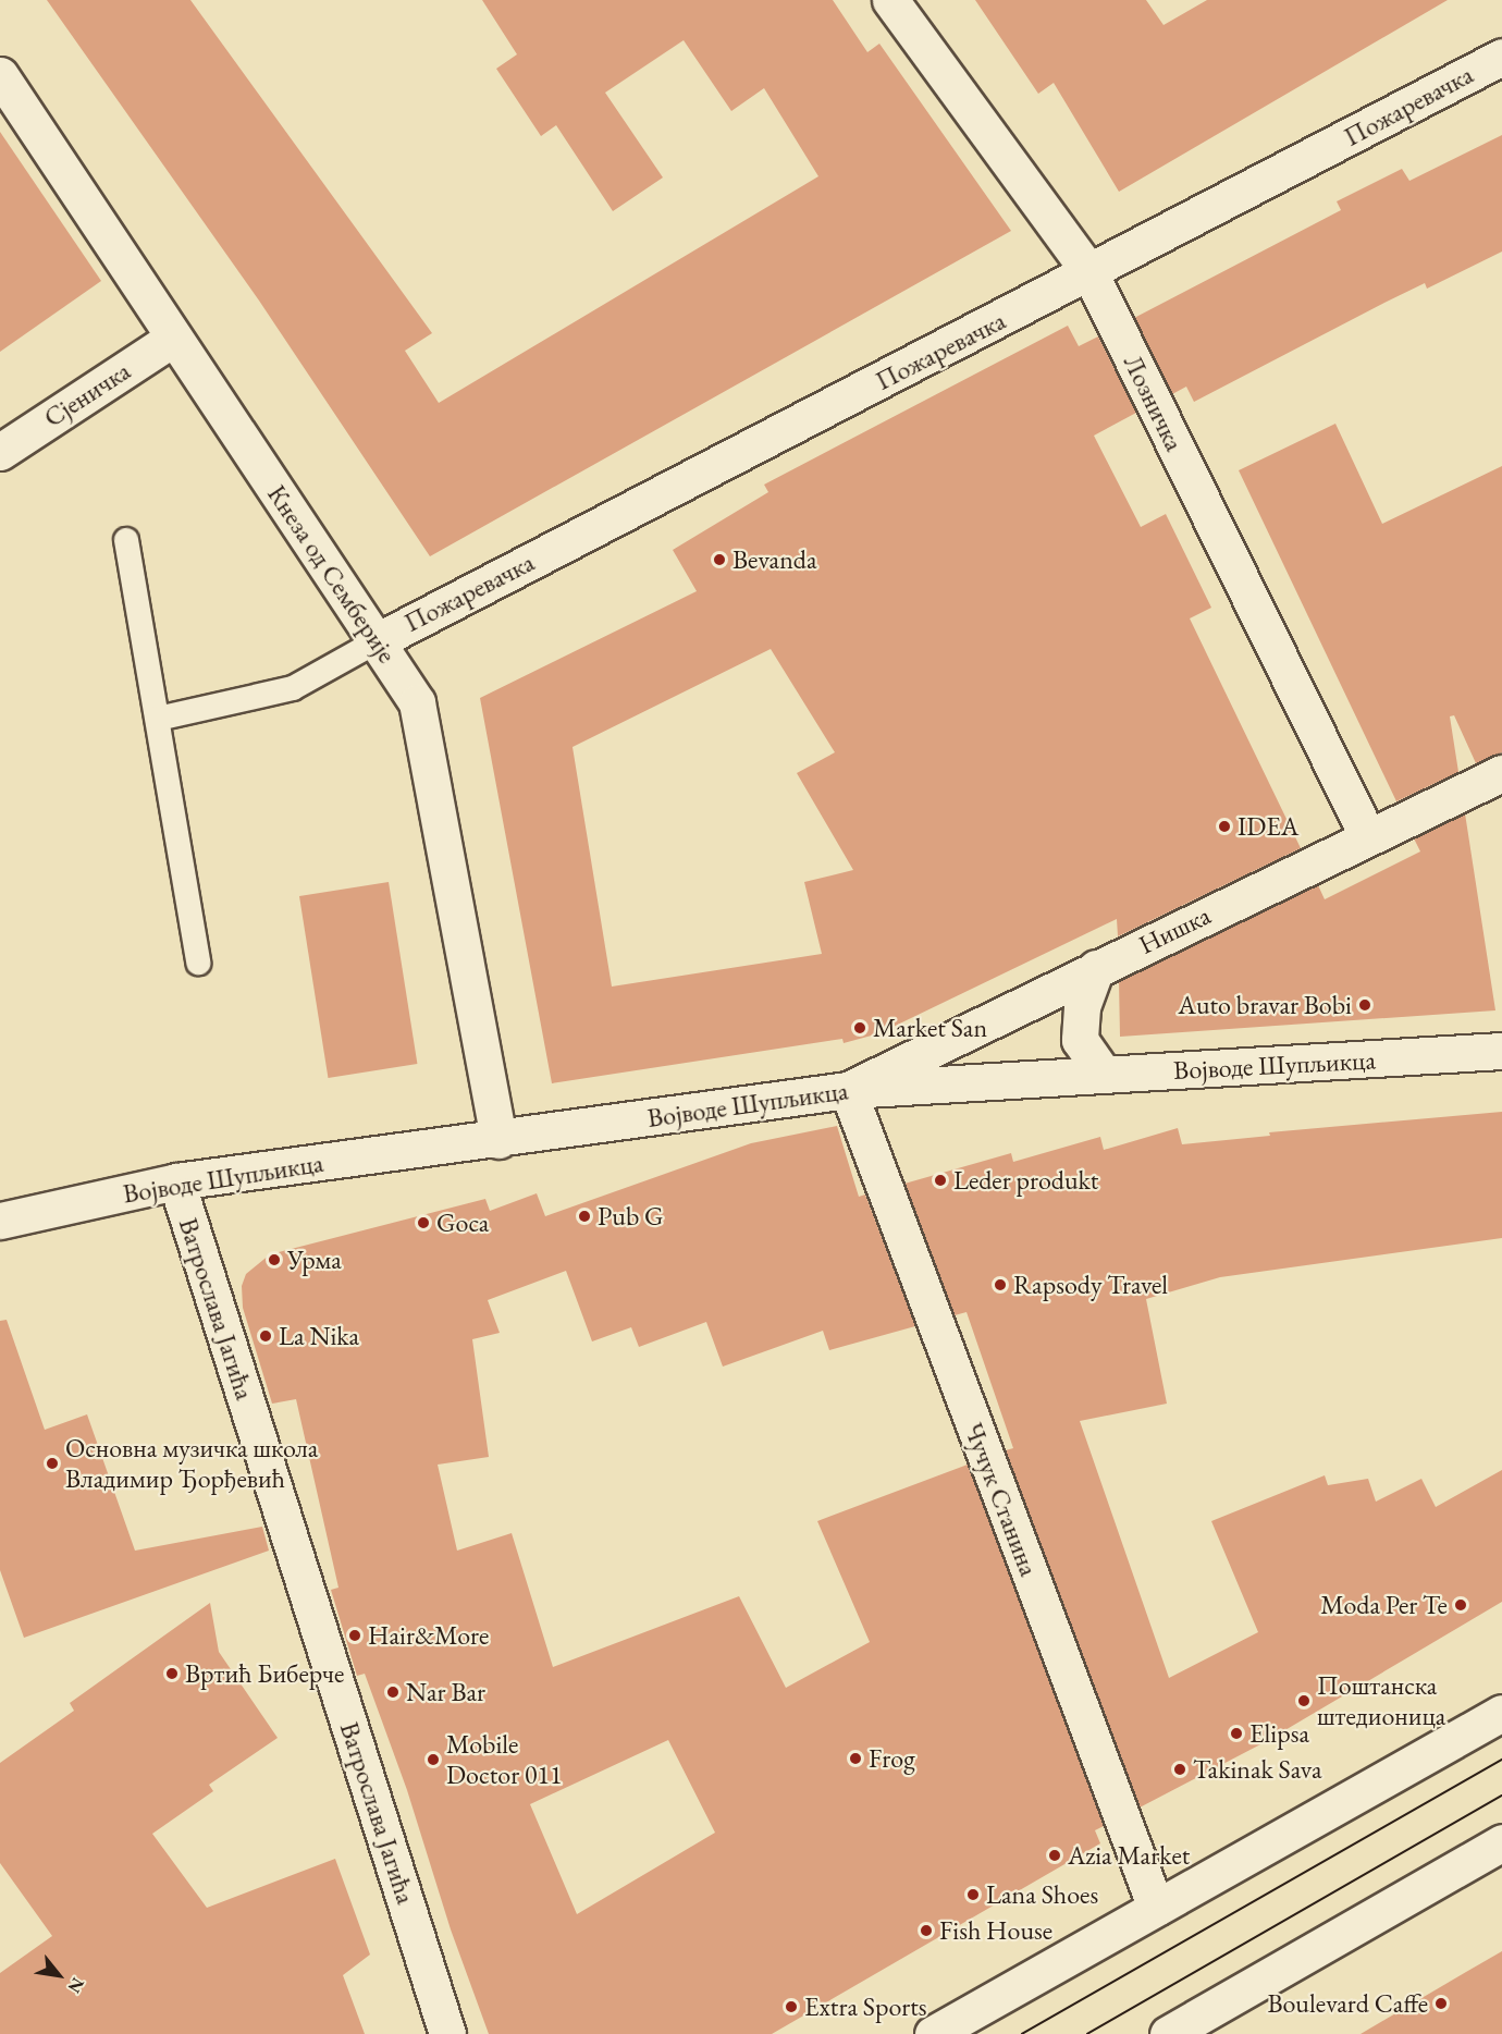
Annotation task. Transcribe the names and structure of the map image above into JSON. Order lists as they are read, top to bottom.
{
  "streets": {
    "street": [
      "Пожаревачка",
      "Сјеничка",
      "Лозничка",
      "Кнеза од Семберије",
      "Нишка",
      "Војводе Шупљикца",
      "Ватрослава Јагића",
      "Чучук Станина"
    ]
  },
  "crossings": [
    ["Пожаревачка", "Лозничка"],
    ["Пожаревачка", "Кнеза од Семберије"],
    ["Сјеничка", "Кнеза од Семберије"],
    ["Лозничка", "Нишка"],
    ["Кнеза од Семберије", "Војводе Шупљикца"],
    ["Нишка", "Војводе Шупљикца"],
    ["Нишка", "Чучук Станина"],
    ["Војводе Шупљикца", "Ватрослава Јагића"],
    ["Војводе Шупљикца", "Чучук Станина"]
  ],
  "places": [
    "Bevanda",
    "IDEA",
    "Auto bravar Bobi",
    "Market San",
    "Leder produkt",
    "Pub G",
    "Goca",
    "Урма",
    "Rapsody Travel",
    "La Nika",
    "Основна музичка школа Владимир Ђорђевић",
    "Moda Per Te",
    "Hair&More",
    "Вртић Биберче",
    "Nar Bar",
    "Поштанска штедионица",
    "Elipsa",
    "Frog",
    "Mobile Doctor 011",
    "Takinak Sava",
    "Azia Market",
    "Lana Shoes",
    "Fish House",
    "Boulevard Caffe",
    "Extra Sports"
  ],
  "north": "bottom right"
}
